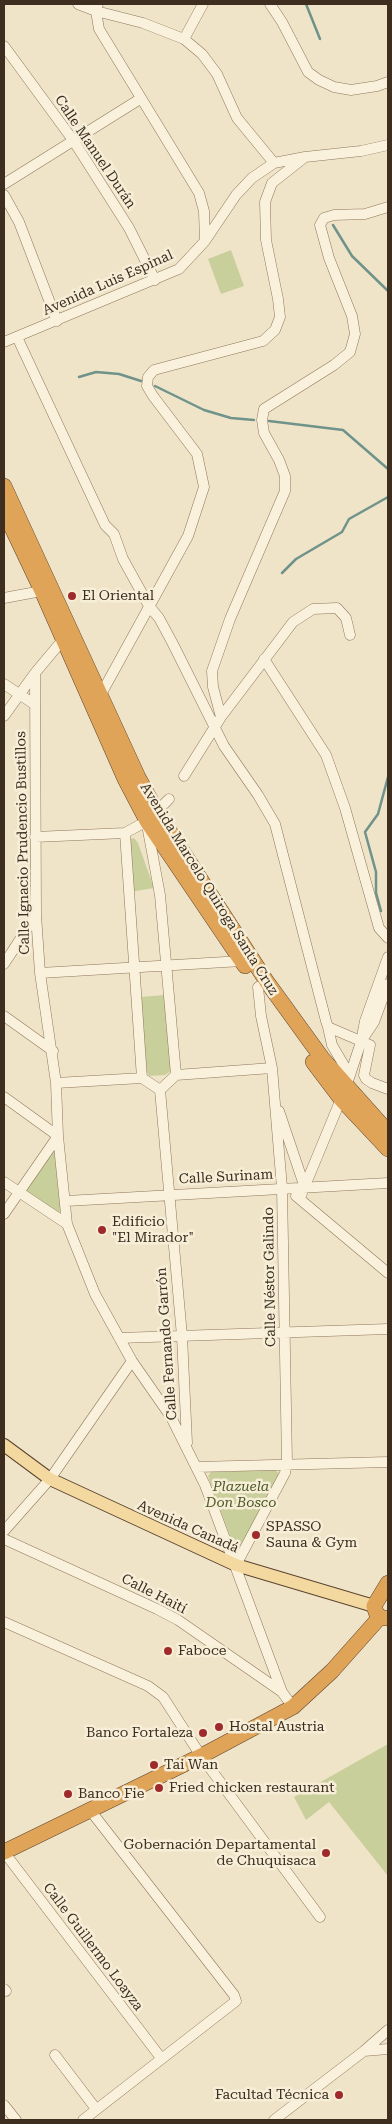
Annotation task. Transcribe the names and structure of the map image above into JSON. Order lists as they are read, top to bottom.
{
  "streets": {
    "highway": ["Avenida Marcelo Quiroga Santa Cruz"],
    "main road": ["Avenida Canadá"],
    "street": [
      "Calle Manuel Durán",
      "Avenida Luis Espinal",
      "Calle Ignacio Prudencio Bustillos",
      "Calle Surinam",
      "Calle Néstor Galindo",
      "Calle Fernando Garrón",
      "Calle Haití",
      "Calle Guillermo Loayza"
    ]
  },
  "crossings": [
    ["Calle Manuel Durán", "Avenida Luis Espinal"],
    ["Calle Ignacio Prudencio Bustillos", "Calle Surinam"],
    ["Calle Ignacio Prudencio Bustillos", "Calle Néstor Galindo"],
    ["Calle Ignacio Prudencio Bustillos", "Calle Fernando Garrón"],
    ["Calle Ignacio Prudencio Bustillos", "Avenida Canadá"],
    ["Calle Ignacio Prudencio Bustillos", "Calle Haití"],
    ["Avenida Marcelo Quiroga Santa Cruz", "Calle Néstor Galindo"],
    ["Calle Surinam", "Calle Néstor Galindo"],
    ["Calle Surinam", "Calle Fernando Garrón"],
    ["Calle Néstor Galindo", "Avenida Canadá"]
  ],
  "parks": ["Plazuela Don Bosco"],
  "places": [
    "El Oriental",
    "Edificio \"El Mirador\"",
    "SPASSO Sauna & Gym",
    "Faboce",
    "Hostal Austria",
    "Banco Fortaleza",
    "Tai Wan",
    "Fried chicken restaurant",
    "Banco Fie",
    "Gobernación Departamental de Chuquisaca",
    "Facultad Técnica"
  ]
}
